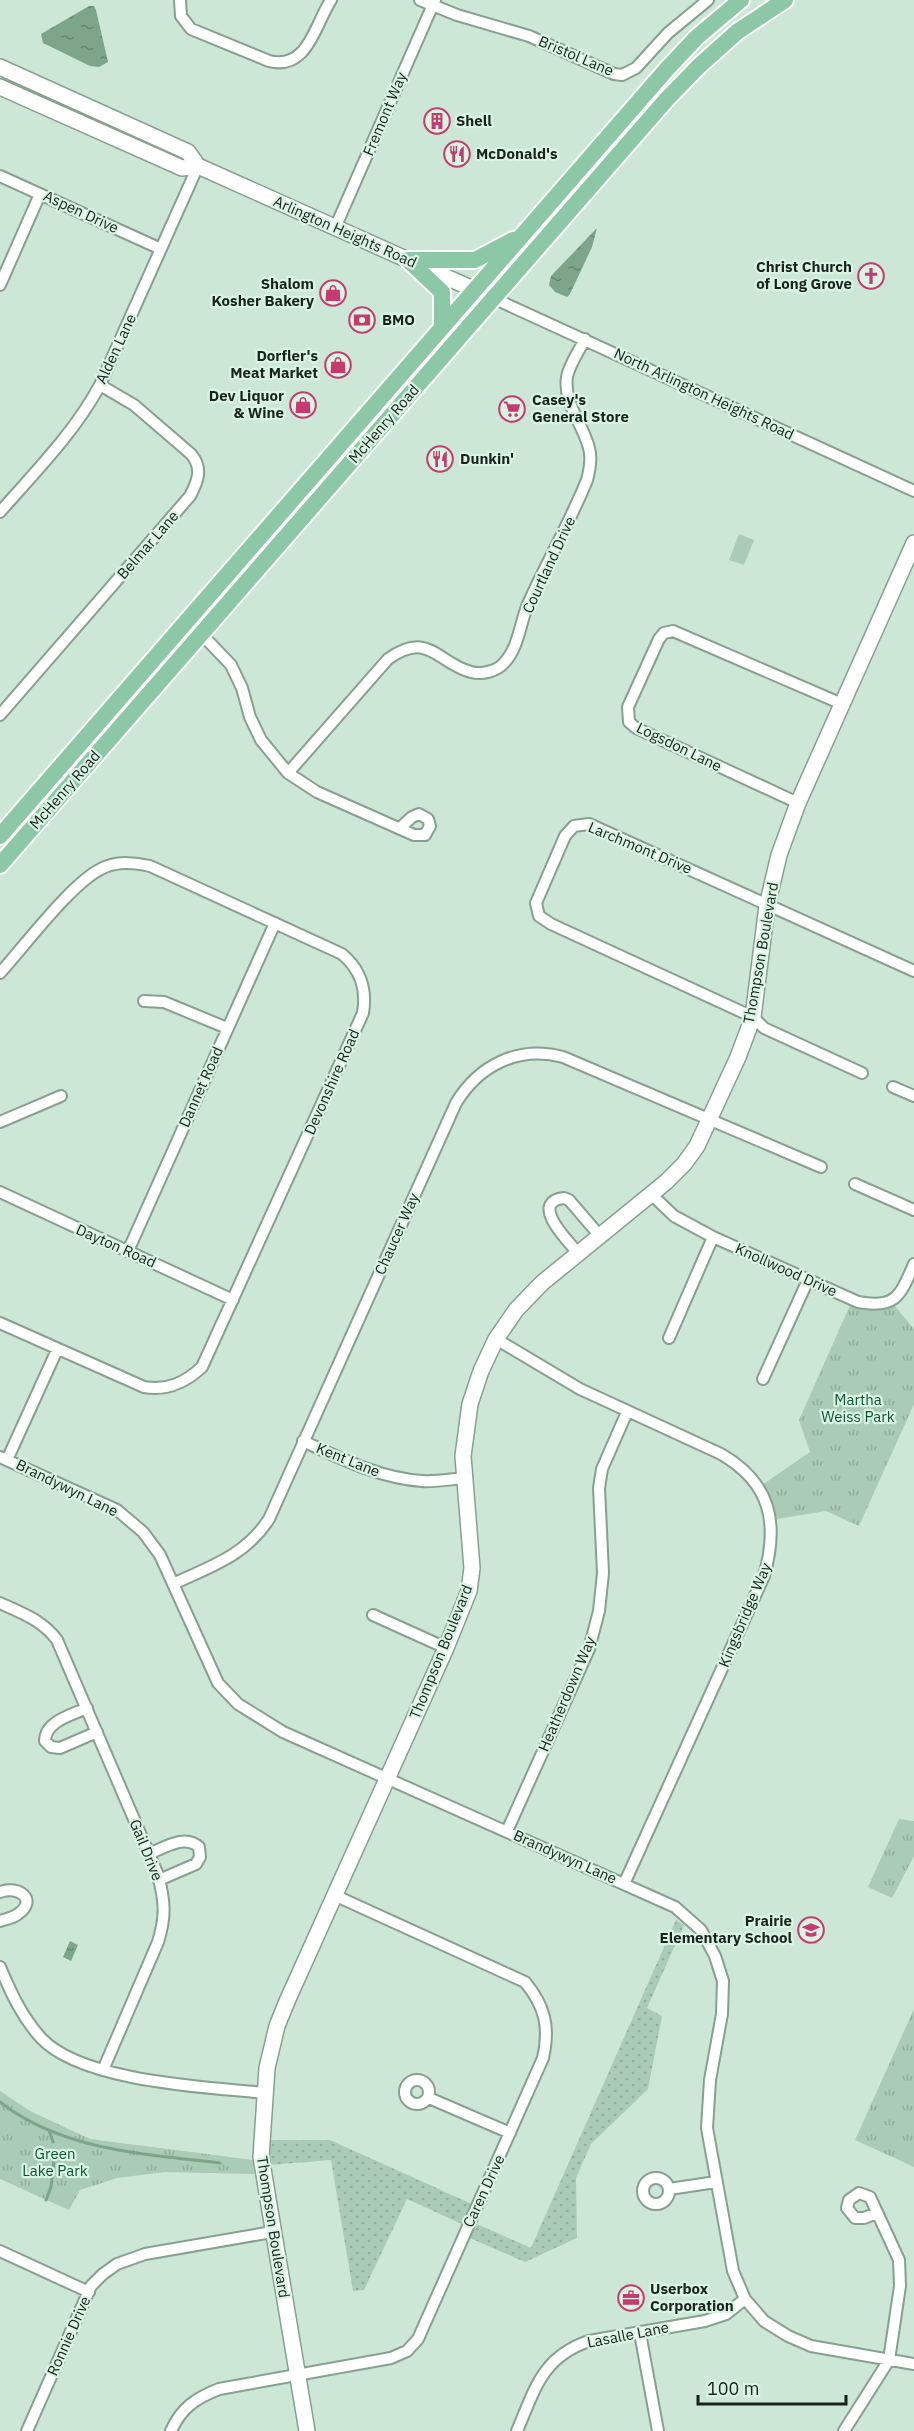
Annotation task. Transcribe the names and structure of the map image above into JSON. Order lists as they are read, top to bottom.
{
  "streets": {
    "main road": ["McHenry Road"],
    "street": [
      "Bristol Lane",
      "Fremont Way",
      "Aspen Drive",
      "Arlington Heights Road",
      "Alden Lane",
      "North Arlington Heights Road",
      "Belmar Lane",
      "Courtland Drive",
      "Logsdon Lane",
      "Larchmont Drive",
      "Thompson Boulevard",
      "Devonshire Road",
      "Dannet Road",
      "Chaucer Way",
      "Dayton Road",
      "Knollwood Drive",
      "Kent Lane",
      "Brandywyn Lane",
      "Kingsbridge Way",
      "Heatherdown Way",
      "Gail Drive",
      "Caren Drive",
      "Lasalle Lane",
      "Ronnie Drive"
    ]
  },
  "crossings": [
    ["Bristol Lane", "Fremont Way"],
    ["Fremont Way", "Arlington Heights Road"],
    ["Aspen Drive", "Alden Lane"],
    ["Arlington Heights Road", "Alden Lane"],
    ["Arlington Heights Road", "North Arlington Heights Road"],
    ["Arlington Heights Road", "McHenry Road"],
    ["Alden Lane", "Belmar Lane"],
    ["North Arlington Heights Road", "McHenry Road"],
    ["North Arlington Heights Road", "Courtland Drive"],
    ["Logsdon Lane", "Thompson Boulevard"],
    ["Larchmont Drive", "Thompson Boulevard"],
    ["Thompson Boulevard", "Chaucer Way"],
    ["Thompson Boulevard", "Knollwood Drive"],
    ["Thompson Boulevard", "Kent Lane"],
    ["Thompson Boulevard", "Brandywyn Lane"],
    ["Thompson Boulevard", "Kingsbridge Way"],
    ["Thompson Boulevard", "Caren Drive"],
    ["Thompson Boulevard", "Ronnie Drive"],
    ["Devonshire Road", "Dannet Road"],
    ["Devonshire Road", "Dayton Road"],
    ["Dannet Road", "Dayton Road"],
    ["Chaucer Way", "Kent Lane"],
    ["Chaucer Way", "Brandywyn Lane"],
    ["Brandywyn Lane", "Kingsbridge Way"],
    ["Brandywyn Lane", "Heatherdown Way"],
    ["Brandywyn Lane", "Lasalle Lane"],
    ["Kingsbridge Way", "Heatherdown Way"]
  ],
  "parks": ["Martha Weiss Park", "Green Lake Park"],
  "places": {
    "building": ["Shell"],
    "restaurant": ["McDonald's", "Dunkin'"],
    "church": ["Christ Church of Long Grove"],
    "shop": ["Shalom Kosher Bakery", "Dorfler's Meat Market", "Dev Liquor & Wine"],
    "bank": ["BMO"],
    "supermarket": ["Casey's General Store"],
    "school or university": ["Prairie Elementary School"],
    "office": ["Userbox Corporation"]
  },
  "scale_bar": "100 m"
}
